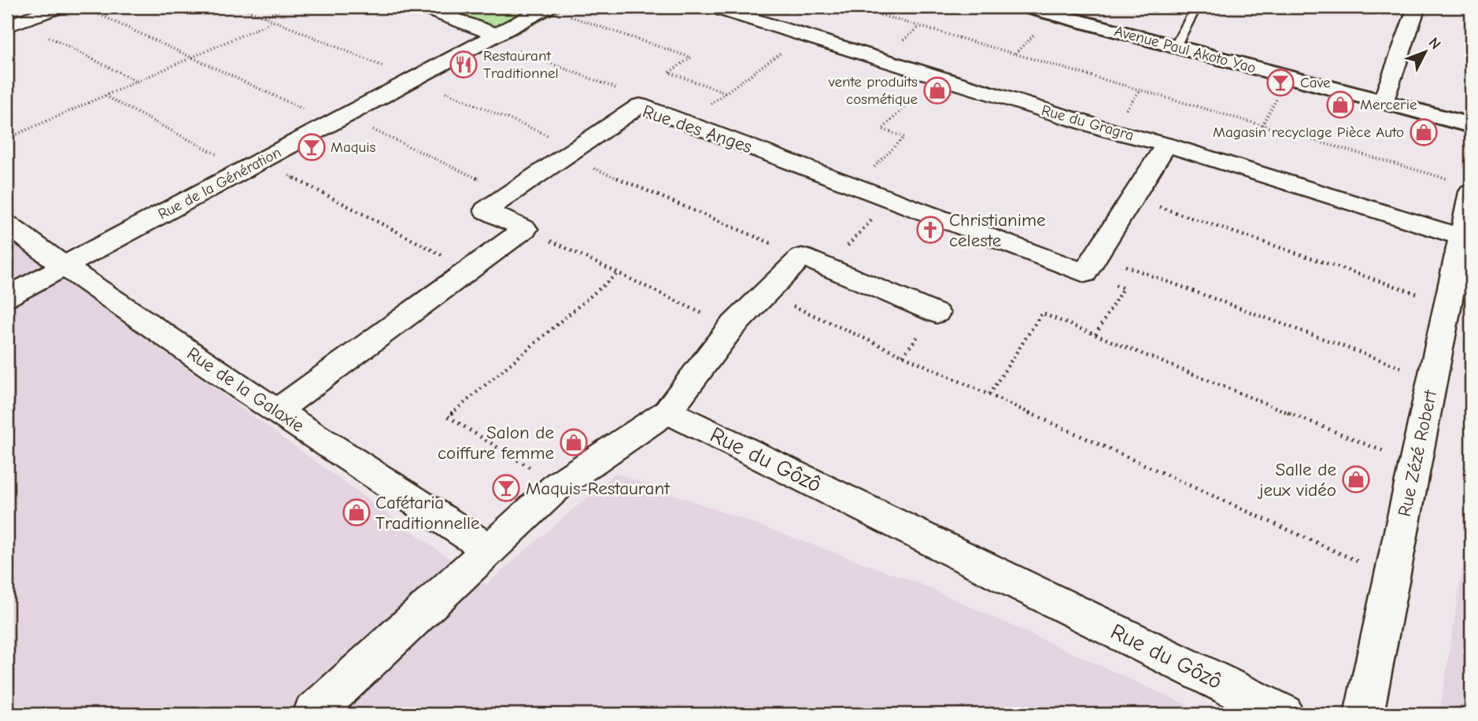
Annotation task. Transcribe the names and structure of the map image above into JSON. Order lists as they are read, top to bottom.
{
  "streets": {
    "street": [
      "Avenue Paul Akoto Yao",
      "Rue du Gragra",
      "Rue des Anges",
      "Rue de la Génération",
      "Rue de la Galaxie",
      "Rue Zézé Robert",
      "Rue du Gôzô"
    ]
  },
  "crossings": [
    ["Rue du Gragra", "Rue Zézé Robert"],
    ["Rue de la Génération", "Rue de la Galaxie"]
  ],
  "places": {
    "restaurant": ["Restaurant Traditionnel"],
    "bar": ["Cave", "Maquis", "Maquis-Restaurant"],
    "shop": [
      "vente produits cosmétique",
      "Mercerie",
      "Magasin recyclage Pièce Auto",
      "Salon de coiffure femme",
      "Salle de jeux vidéo",
      "Cafétaria Traditionnelle"
    ],
    "church": ["Christianime celeste"]
  },
  "north": "top right"
}
